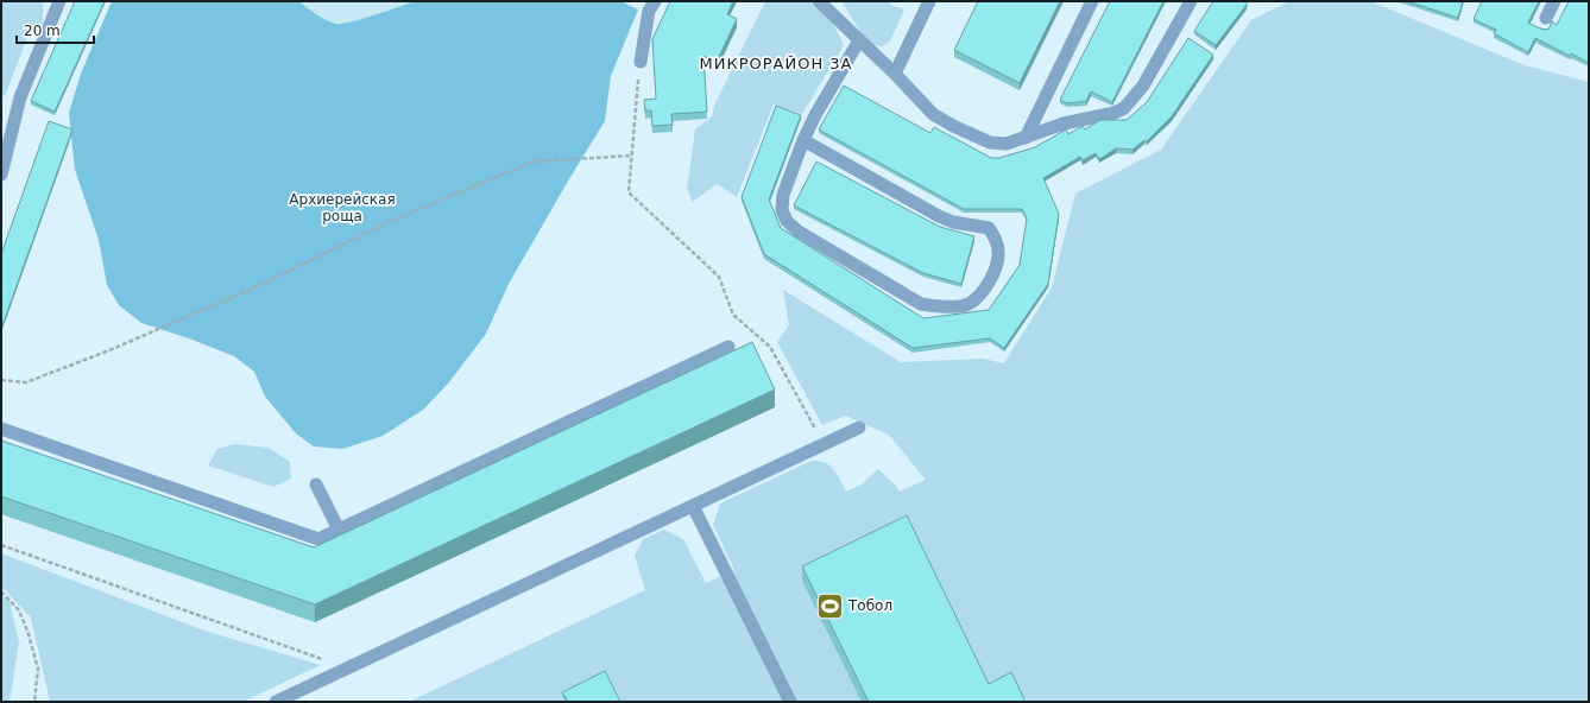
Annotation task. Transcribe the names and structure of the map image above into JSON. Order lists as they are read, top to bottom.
{
  "districts": ["МИКРОРАЙОН 3А"],
  "parks": ["Архиерейская роща"],
  "places": {
    "sports": ["Тобол"]
  },
  "scale_bar": "20 m"
}
